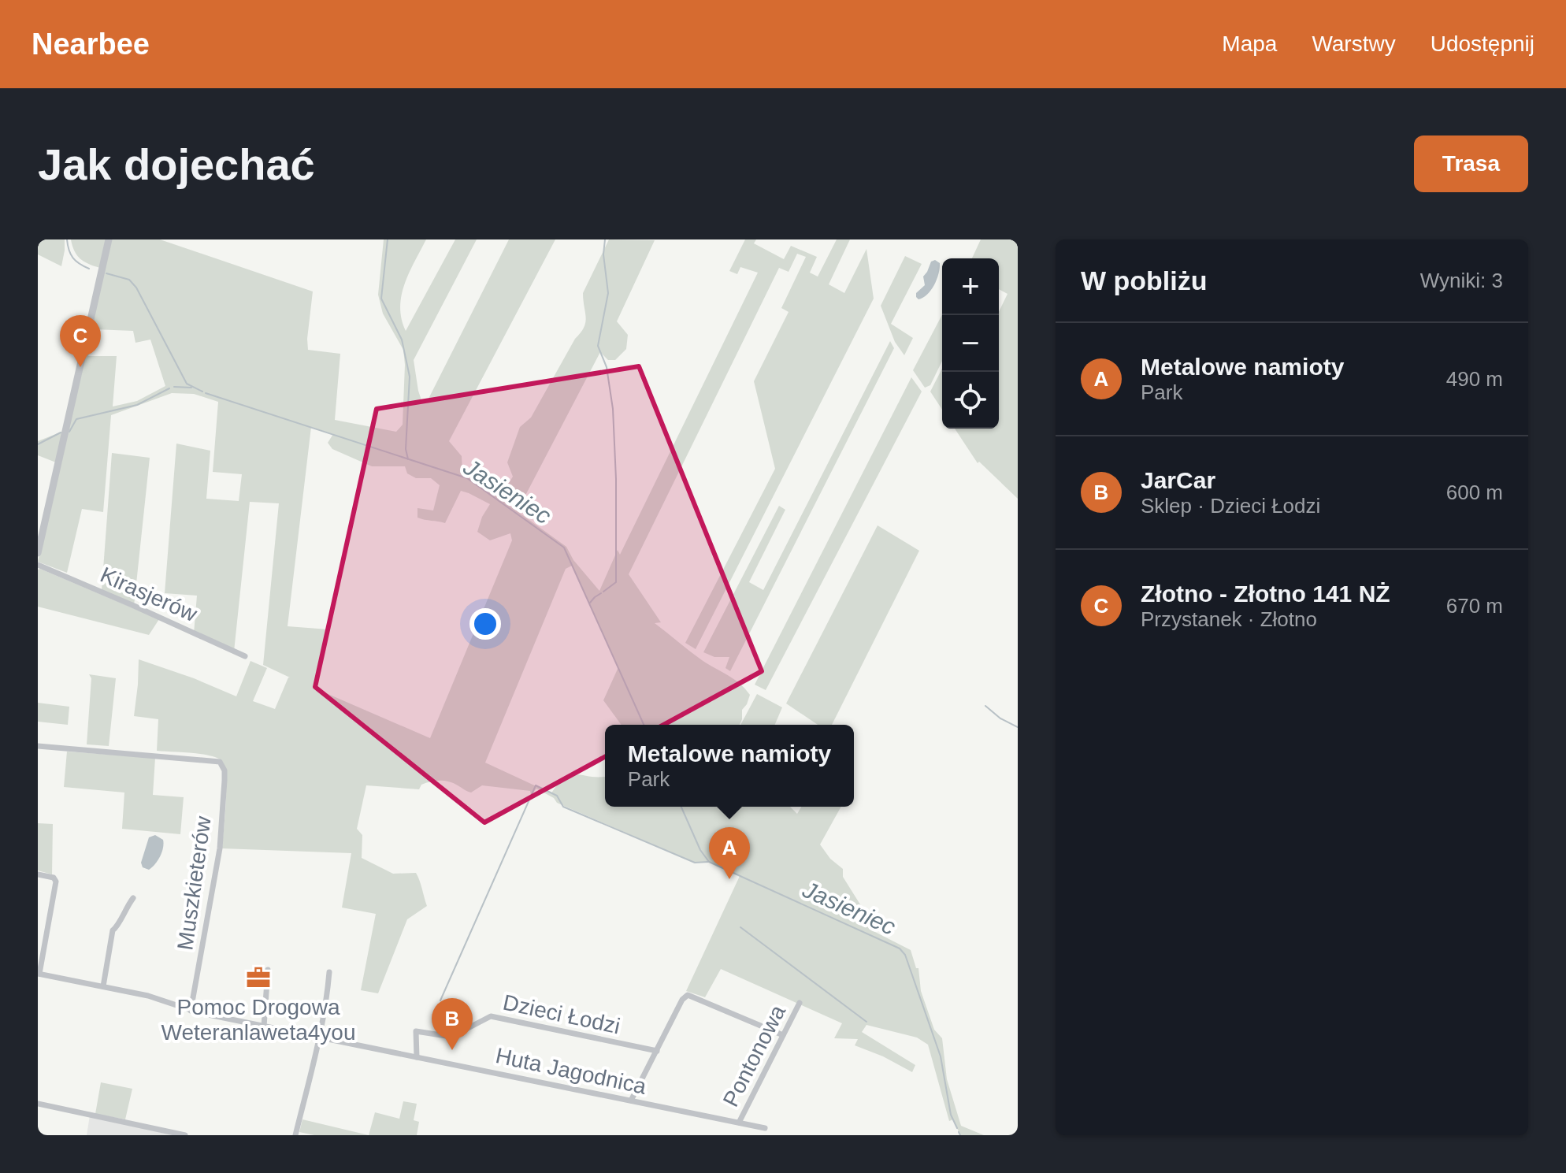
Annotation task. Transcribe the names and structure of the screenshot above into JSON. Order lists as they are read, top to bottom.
{
  "streets": {
    "street": [
      "Kirasjerów",
      "Muszkieterów",
      "Dzieci Łodzi",
      "Pontonowa",
      "Huta Jagodnica"
    ]
  },
  "crossings": [
    ["Muszkieterów", "Huta Jagodnica"],
    ["Dzieci Łodzi", "Huta Jagodnica"],
    ["Pontonowa", "Huta Jagodnica"]
  ],
  "water": ["Jasieniec"],
  "places": {
    "office": ["Pomoc Drogowa Weteranlaweta4you"]
  },
  "page": {
    "header": "Nearbee",
    "nav": ["Mapa", "Warstwy", "Udostępnij"],
    "buttons": "Trasa",
    "title": "Jak dojechać",
    "heading": ["W pobliżu", "Wyniki: 3"],
    "map_buttons": ["+", "−"],
    "pins": ["C", "A", "B"],
    "list": [
      {
        "mark": "A",
        "name": "Metalowe namioty",
        "note": "Park",
        "value": "490 m"
      },
      {
        "mark": "B",
        "name": "JarCar",
        "note": "Sklep · Dzieci Łodzi",
        "value": "600 m"
      },
      {
        "mark": "C",
        "name": "Złotno - Złotno 141 NŻ",
        "note": "Przystanek · Złotno",
        "value": "670 m"
      }
    ],
    "popup": ["Metalowe namioty", "Park"]
  }
}
